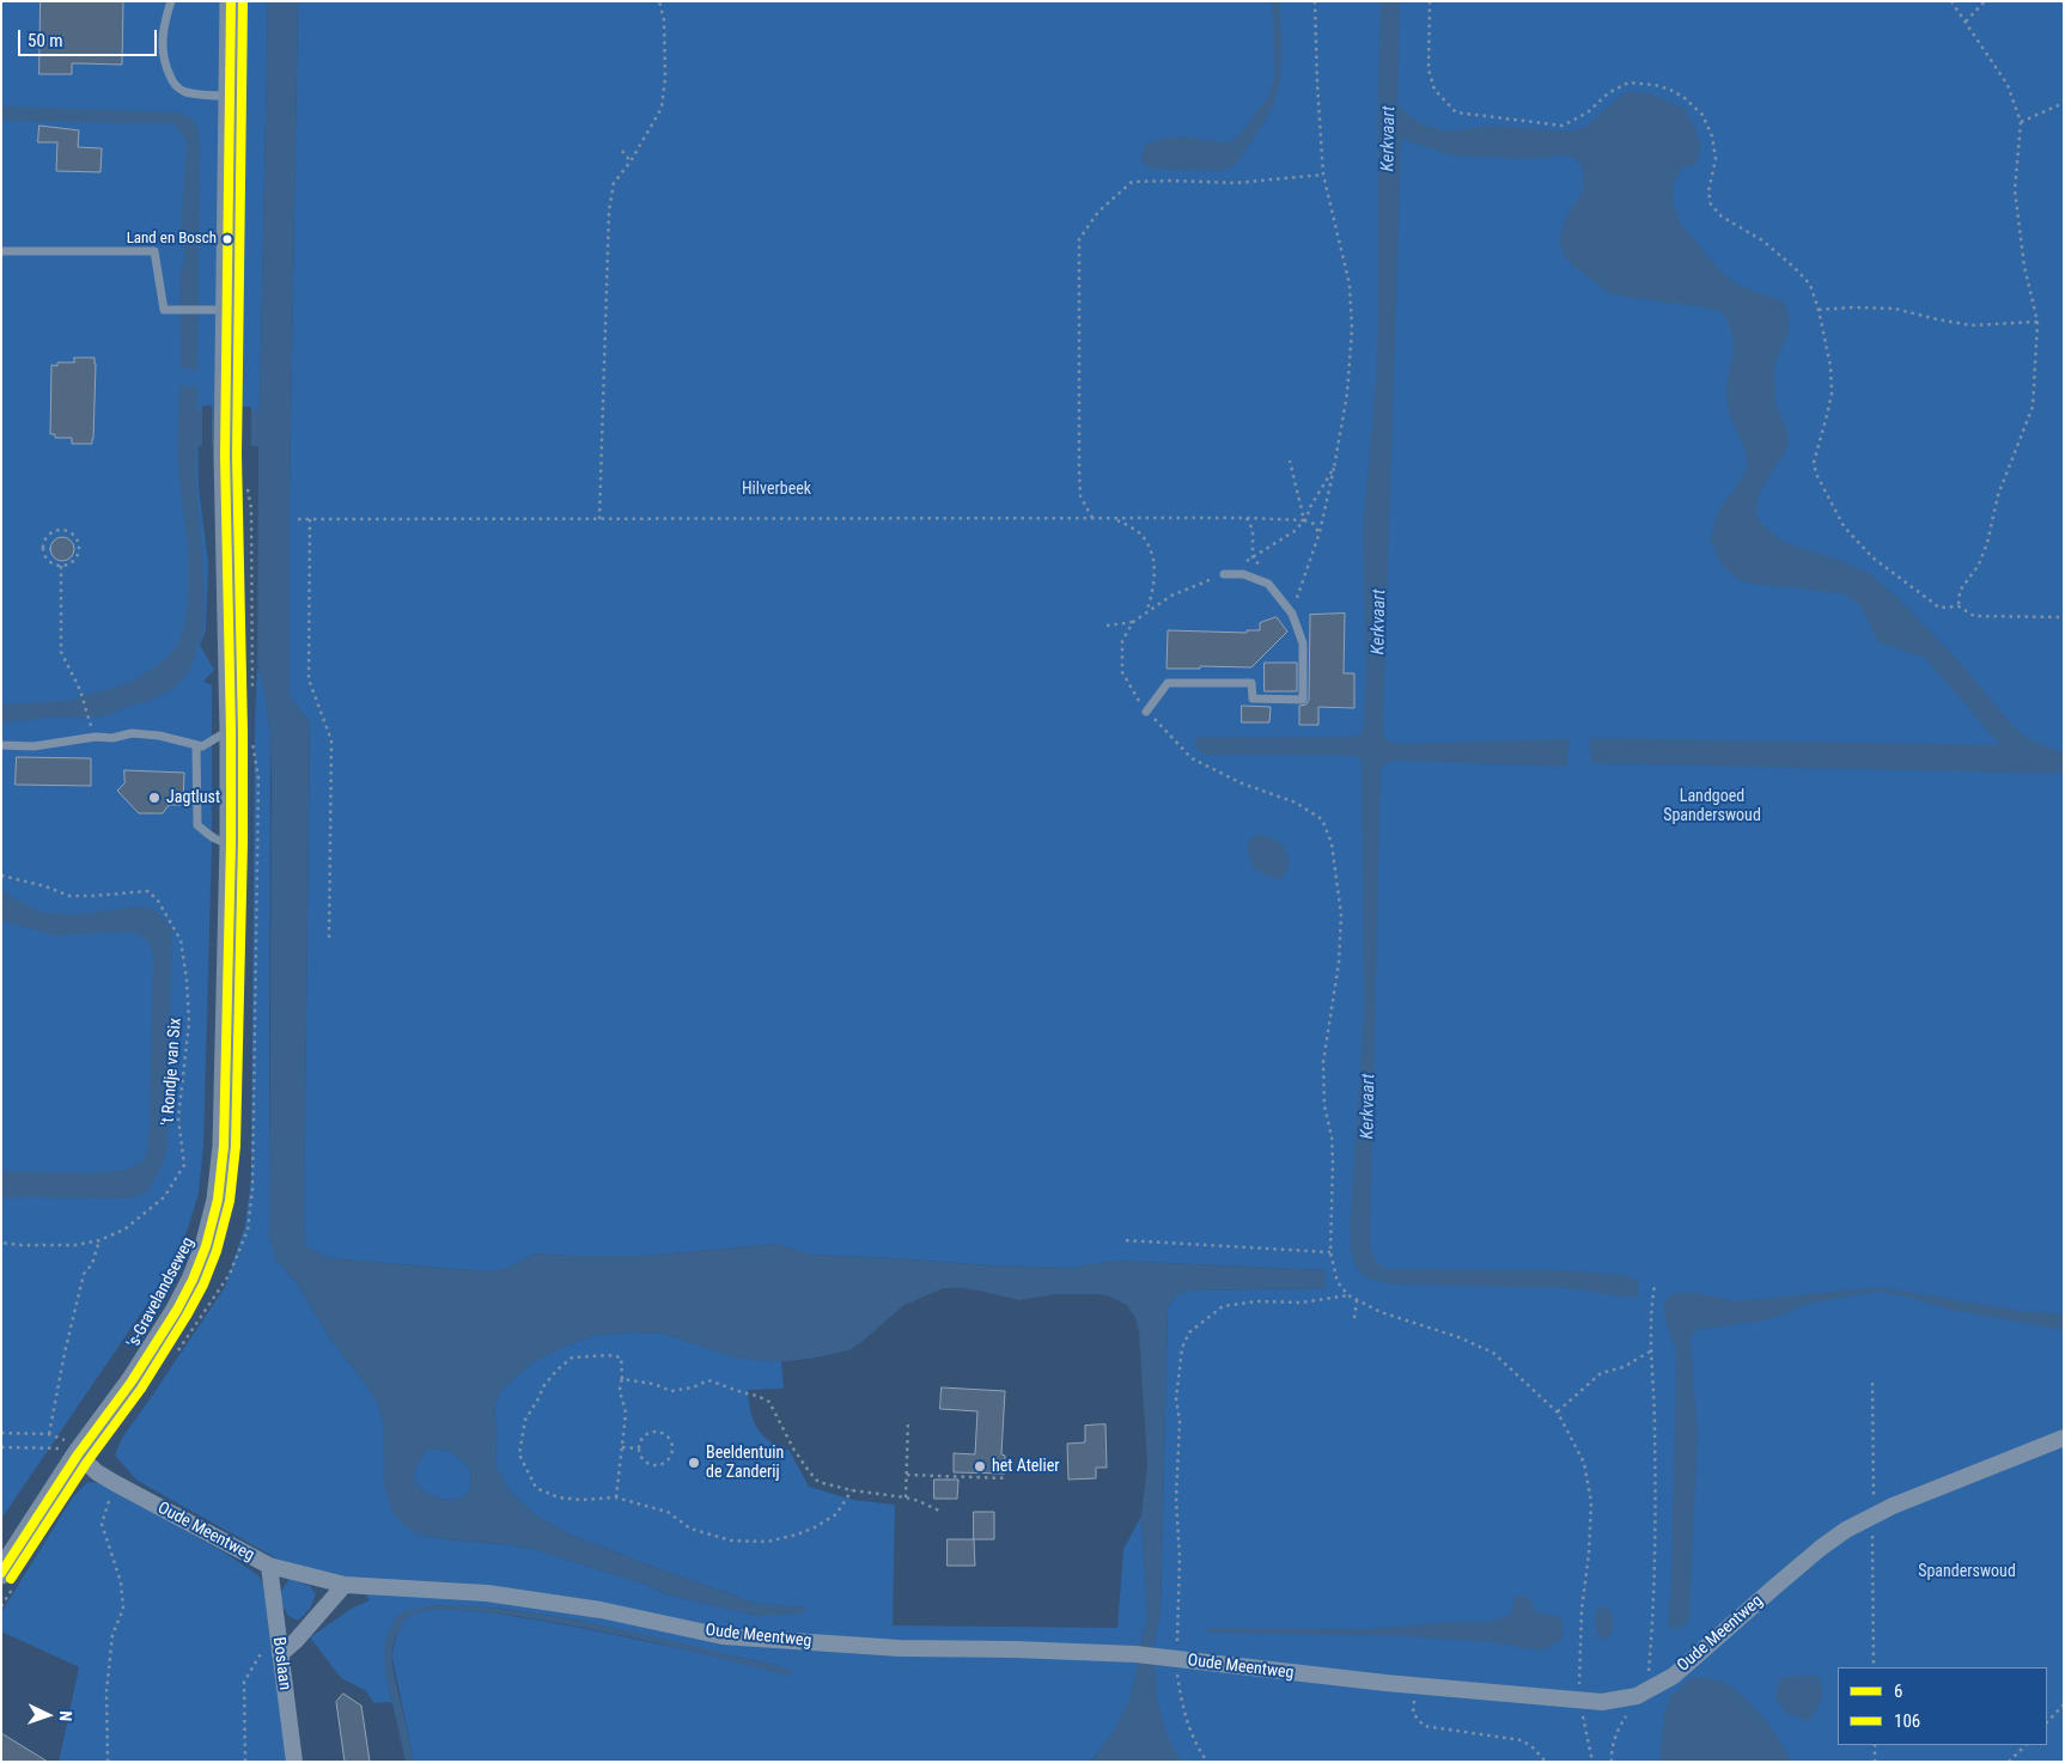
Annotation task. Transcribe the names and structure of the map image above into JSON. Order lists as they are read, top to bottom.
{
  "streets": {
    "street": ["Oude Meentweg", "Boslaan"],
    "path": ["'t Rondje van Six"]
  },
  "crossings": [
    ["Oude Meentweg", "Boslaan"]
  ],
  "water": ["Kerkvaart"],
  "parks": ["Hilverbeek", "Landgoed Spanderswoud", "Spanderswoud"],
  "places": [
    "Land en Bosch",
    "Jagtlust",
    "Beeldentuin de Zanderij",
    "het Atelier"
  ],
  "lines": ["transit line 6", "transit line 106"],
  "legend": ["6", "106"],
  "scale_bar": "50 m",
  "north": "right"
}
